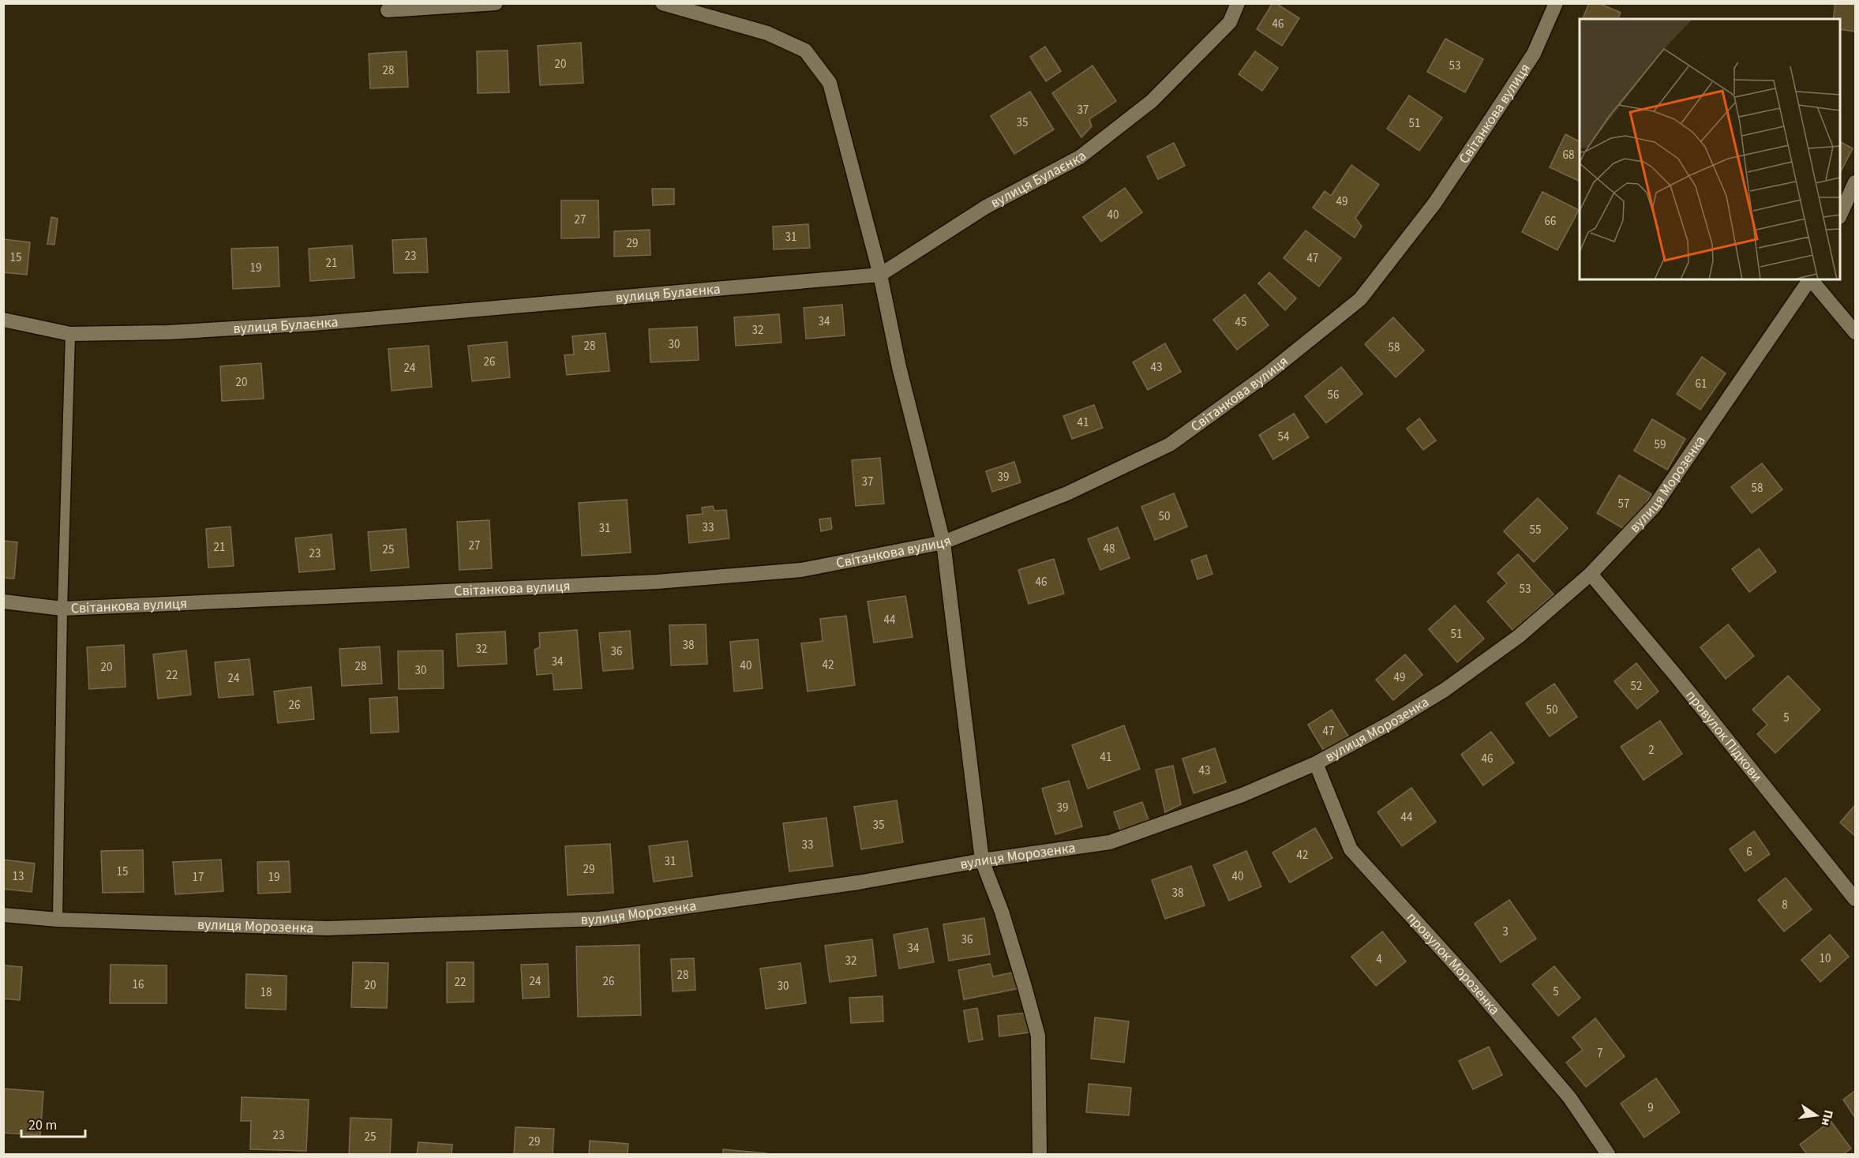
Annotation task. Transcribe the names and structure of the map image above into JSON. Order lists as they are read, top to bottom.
{
  "streets": {
    "street": [
      "Світанкова вулиця",
      "вулиця Булаєнка",
      "вулиця Морозенка",
      "провулок Підкови",
      "провулок Морозенка"
    ]
  },
  "crossings": [
    ["вулиця Морозенка", "провулок Підкови"],
    ["вулиця Морозенка", "провулок Морозенка"]
  ],
  "house_numbers": [
    "46",
    "20",
    "53",
    "28",
    "37",
    "35",
    "51",
    "68",
    "49",
    "40",
    "27",
    "66",
    "31",
    "29",
    "23",
    "15",
    "47",
    "21",
    "19",
    "34",
    "45",
    "32",
    "30",
    "28",
    "58",
    "26",
    "43",
    "24",
    "20",
    "61",
    "56",
    "41",
    "54",
    "59",
    "39",
    "37",
    "58",
    "57",
    "50",
    "33",
    "31",
    "55",
    "27",
    "21",
    "48",
    "25",
    "23",
    "46",
    "53",
    "44",
    "51",
    "38",
    "32",
    "36",
    "34",
    "42",
    "40",
    "28",
    "20",
    "30",
    "22",
    "49",
    "24",
    "52",
    "26",
    "50",
    "5",
    "47",
    "2",
    "41",
    "46",
    "43",
    "39",
    "44",
    "35",
    "33",
    "6",
    "42",
    "31",
    "29",
    "15",
    "13",
    "40",
    "17",
    "19",
    "38",
    "8",
    "3",
    "36",
    "34",
    "10",
    "4",
    "32",
    "28",
    "24",
    "26",
    "22",
    "16",
    "20",
    "30",
    "5",
    "18",
    "7",
    "9",
    "23",
    "25",
    "29"
  ],
  "scale_bar": "20 m",
  "north": "right"
}
